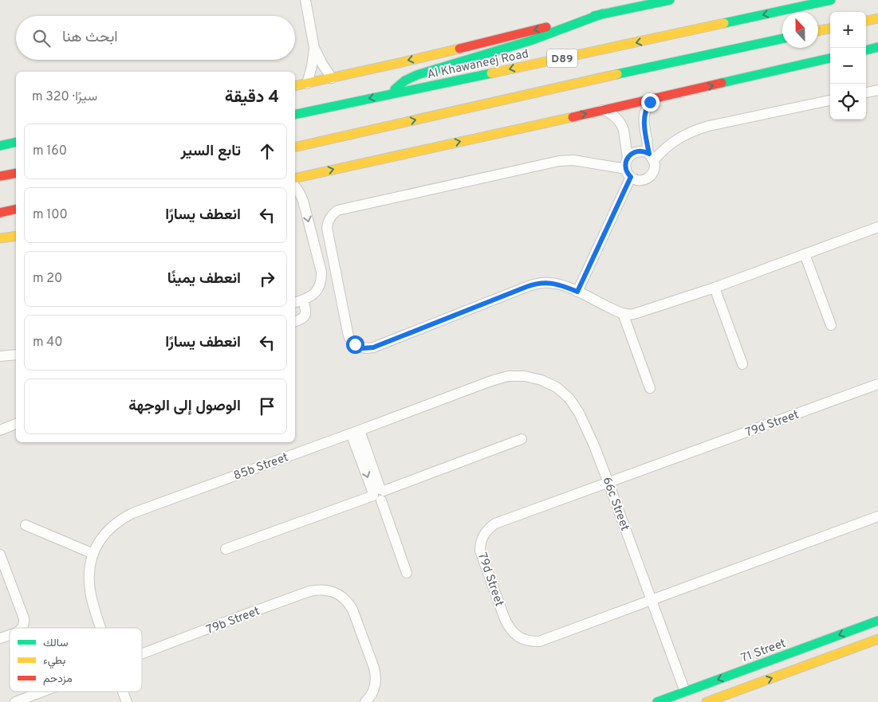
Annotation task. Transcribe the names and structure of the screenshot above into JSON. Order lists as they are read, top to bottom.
{
  "streets": {
    "main road": ["D89", "Al Khawaneej Road", "71 Street"],
    "street": [
      "79d Street",
      "85b Street",
      "66c Street",
      "79b Street"
    ]
  },
  "crossings": [
    ["79d Street", "66c Street"],
    ["85b Street", "66c Street"],
    ["66c Street", "71 Street"]
  ],
  "legend": ["سالك", "بطيء", "مزدحم"],
  "north": "top",
  "page": {
    "map_buttons": ["+", "−"],
    "search": "ابحث هنا",
    "heading": ["4 دقيقة", "سيرًا · 320 m"],
    "list": [
      ["تابع السير", "160 m"],
      ["انعطف يسارًا", "100 m"],
      ["انعطف يمينًا", "20 m"],
      ["انعطف يسارًا", "40 m"],
      "الوصول إلى الوجهة"
    ]
  }
}
